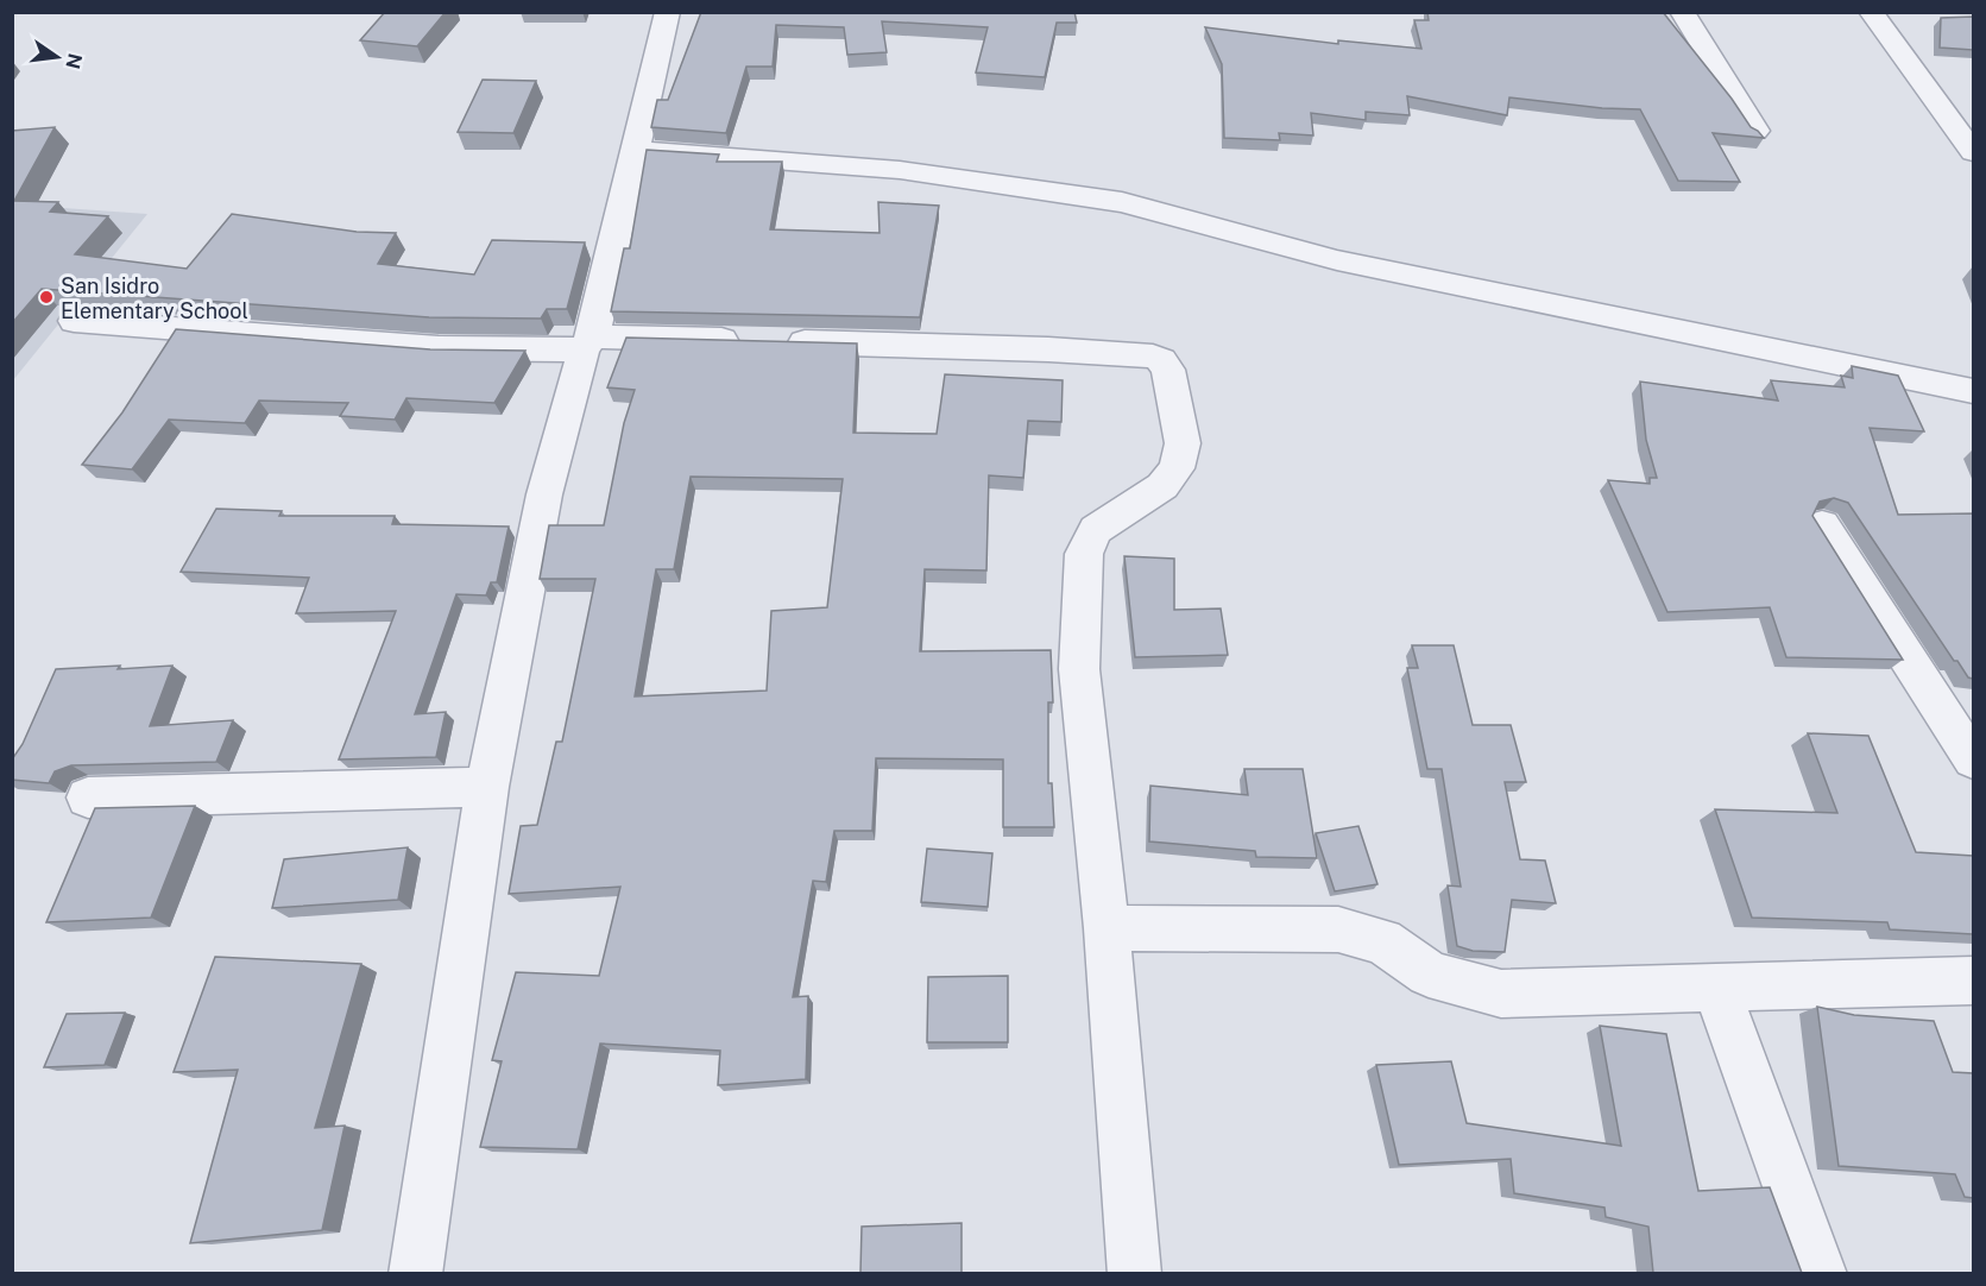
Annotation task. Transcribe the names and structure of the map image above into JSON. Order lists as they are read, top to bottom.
{
  "places": ["San Isidro Elementary School"],
  "north": "right"
}
